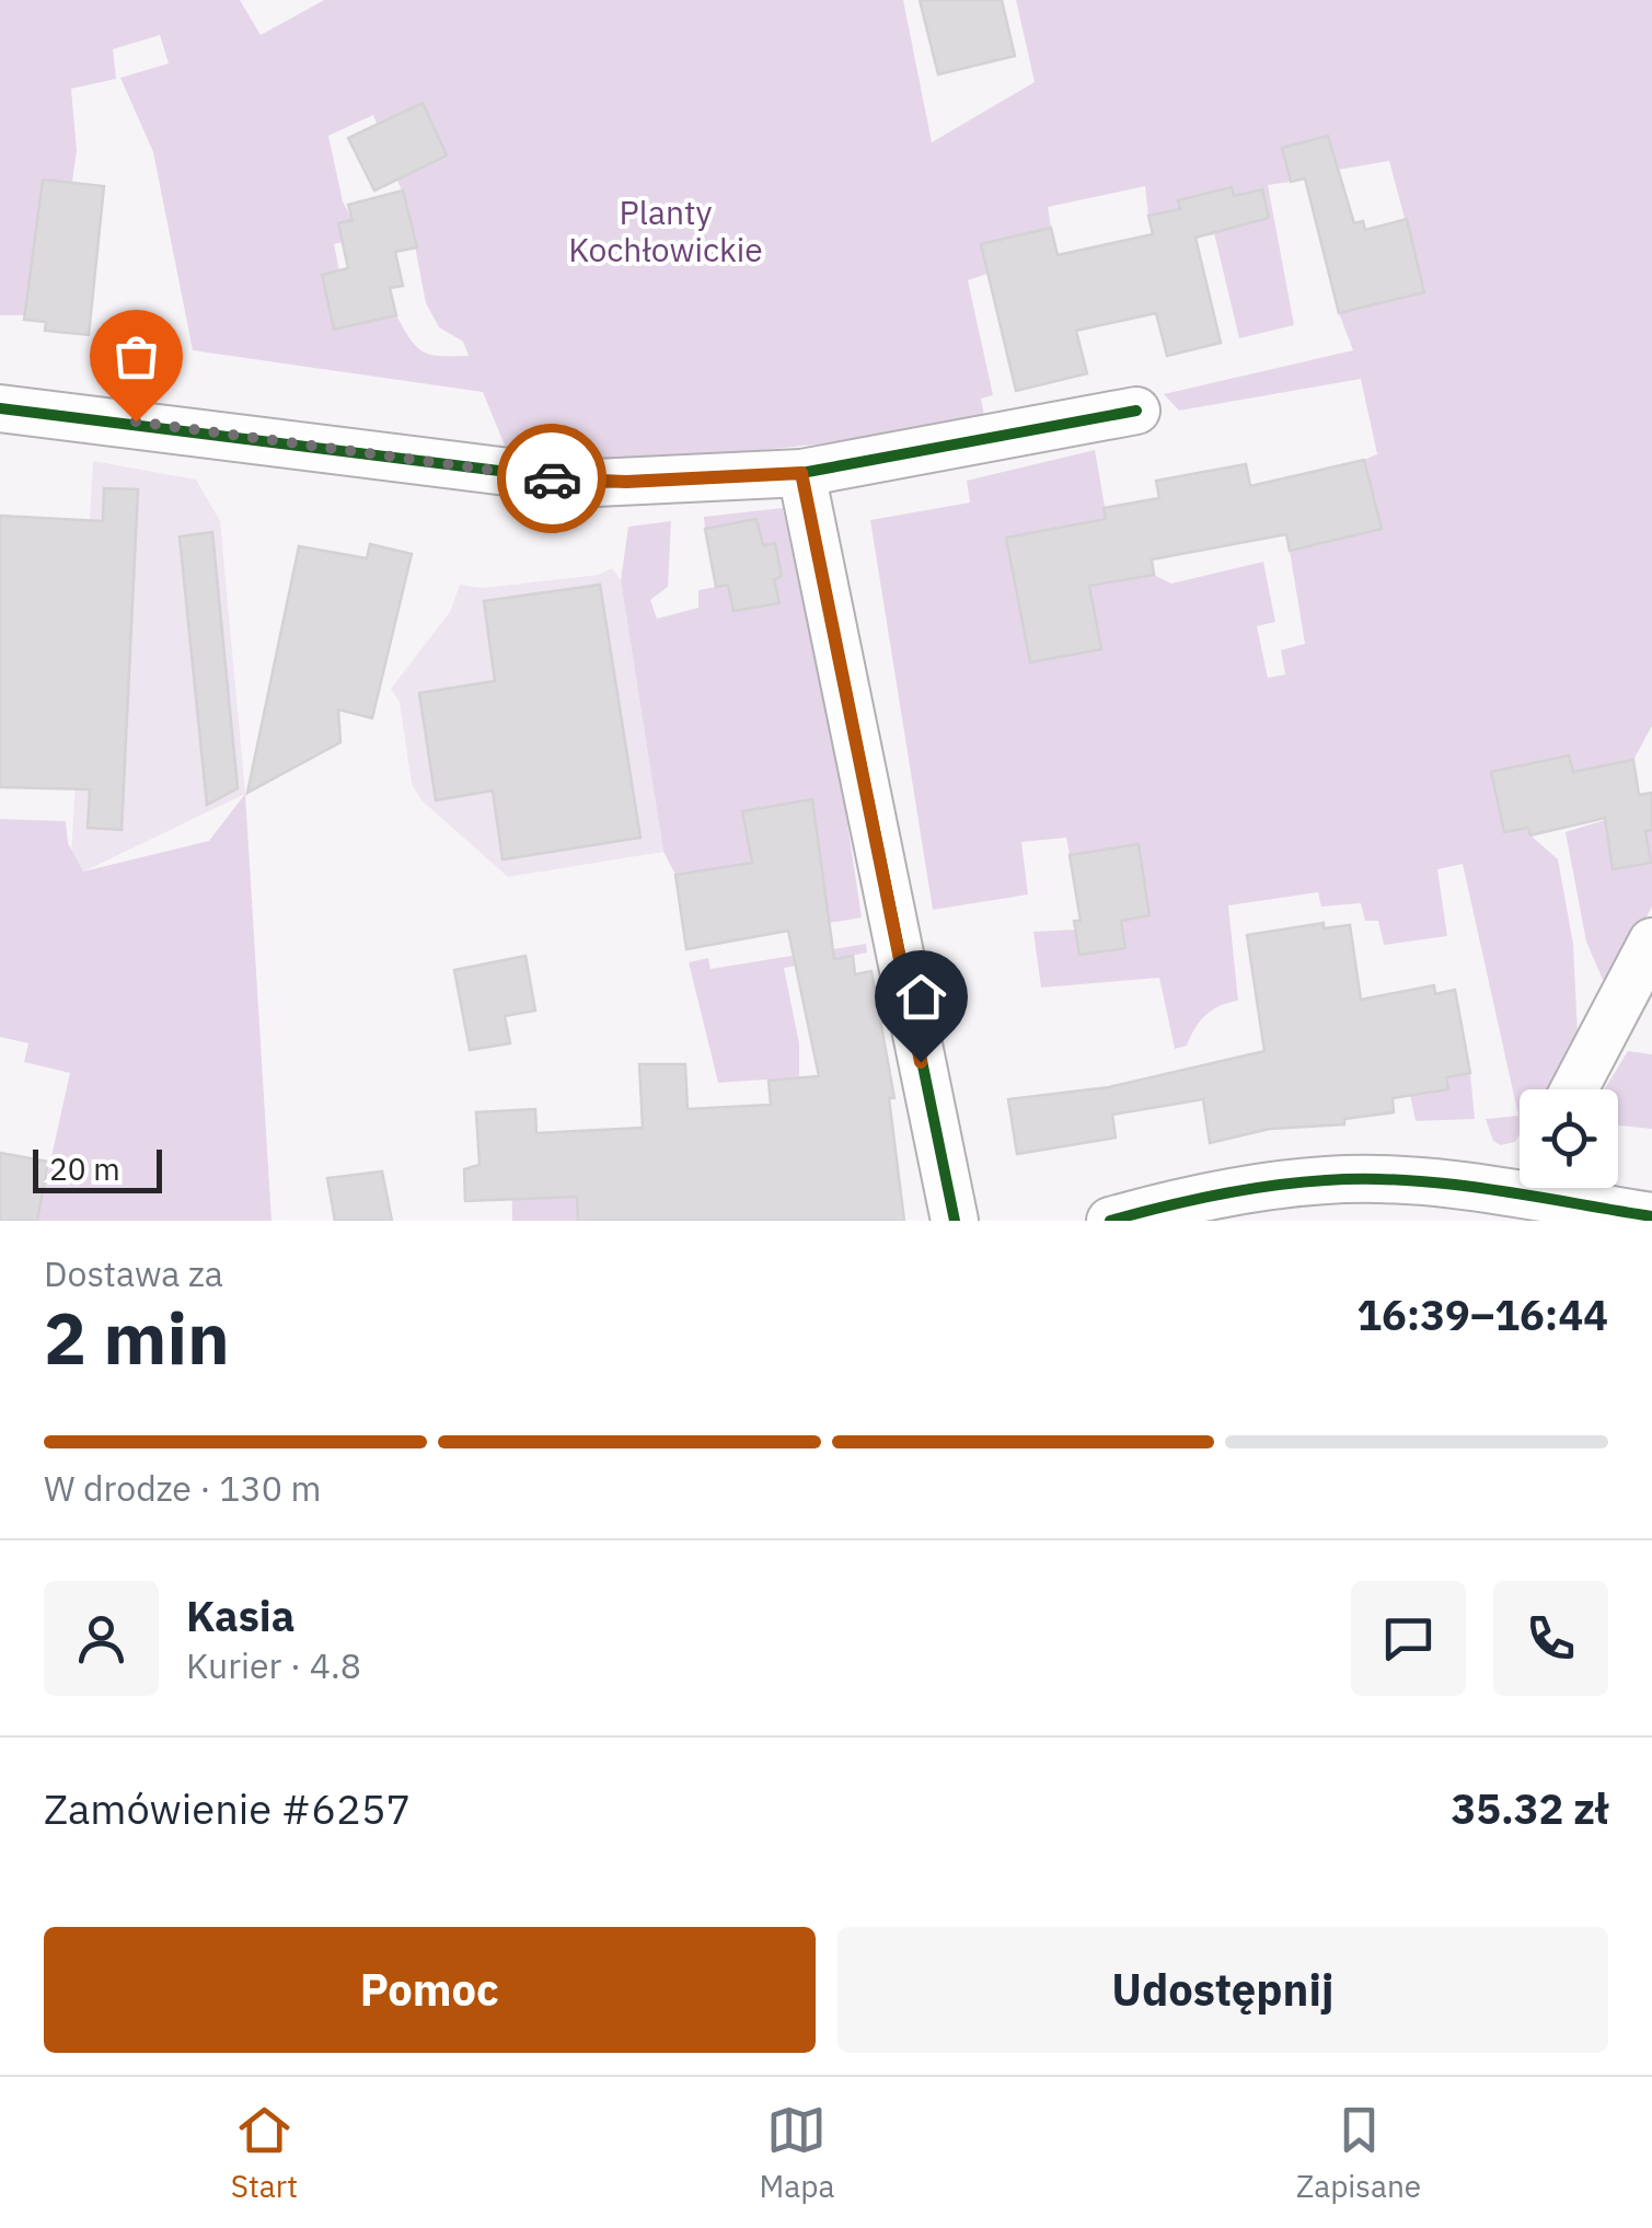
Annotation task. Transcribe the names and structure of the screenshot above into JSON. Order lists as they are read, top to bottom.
{
  "parks": ["Planty Kochłowickie"],
  "scale_bar": "20 m",
  "page": {
    "scale": "20 m",
    "heading": ["2 min", "Dostawa za", "16:39–16:44"],
    "panel": [
      "Kasia",
      "Kurier · 4.8",
      "Zamówienie #6257",
      "35.32 zł"
    ],
    "bar": "W drodze · 130 m",
    "buttons": ["Pomoc", "Udostępnij"],
    "tabs": ["Start", "Mapa", "Zapisane"]
  }
}
